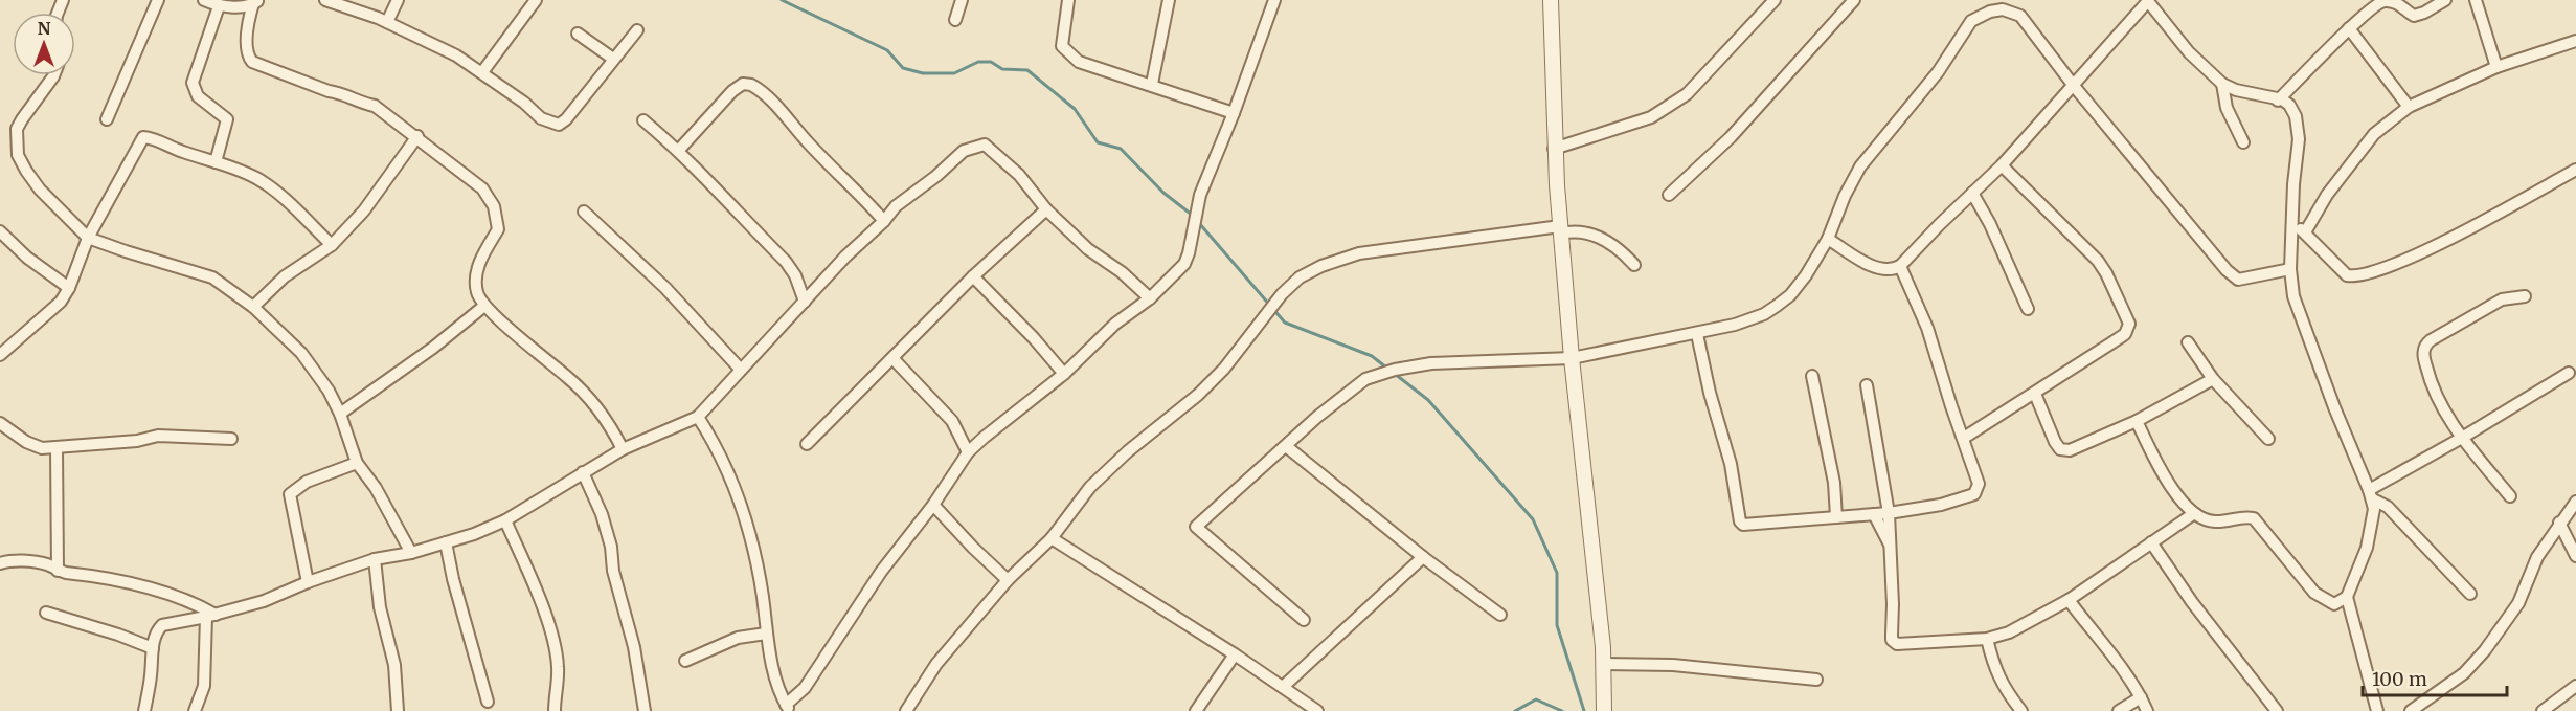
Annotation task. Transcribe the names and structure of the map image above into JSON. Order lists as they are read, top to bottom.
{
  "scale_bar": "100 m",
  "north": "top"
}
